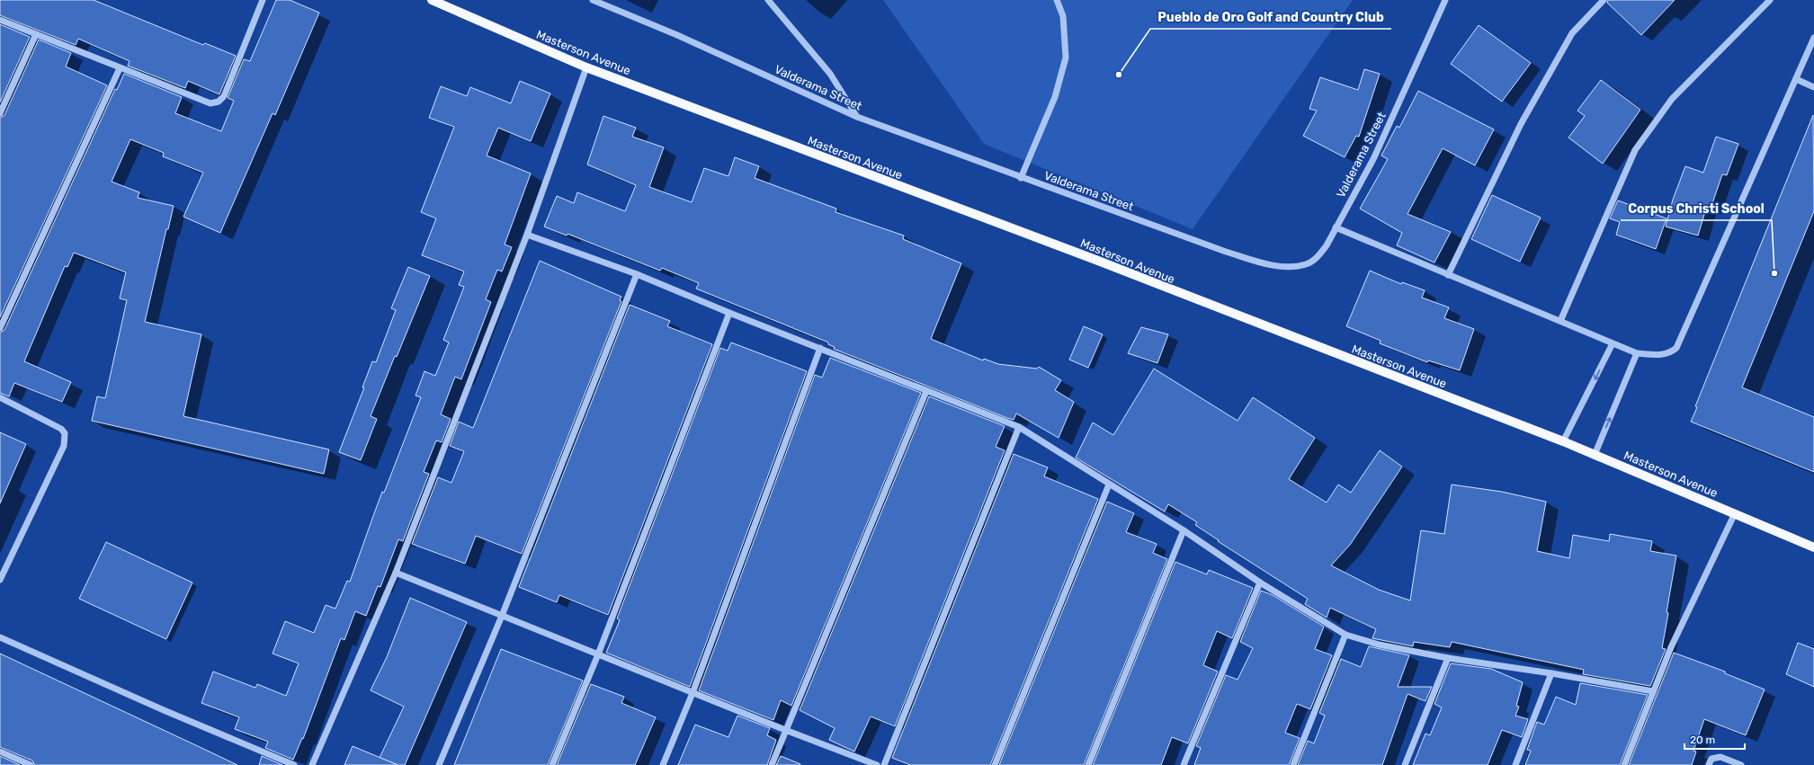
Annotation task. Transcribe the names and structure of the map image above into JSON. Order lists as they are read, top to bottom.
{
  "streets": {
    "main road": ["Masterson Avenue"],
    "street": ["Valderama Street"]
  },
  "places": ["Pueblo de Oro Golf and Country Club", "Corpus Christi School"],
  "scale_bar": "20 m"
}
